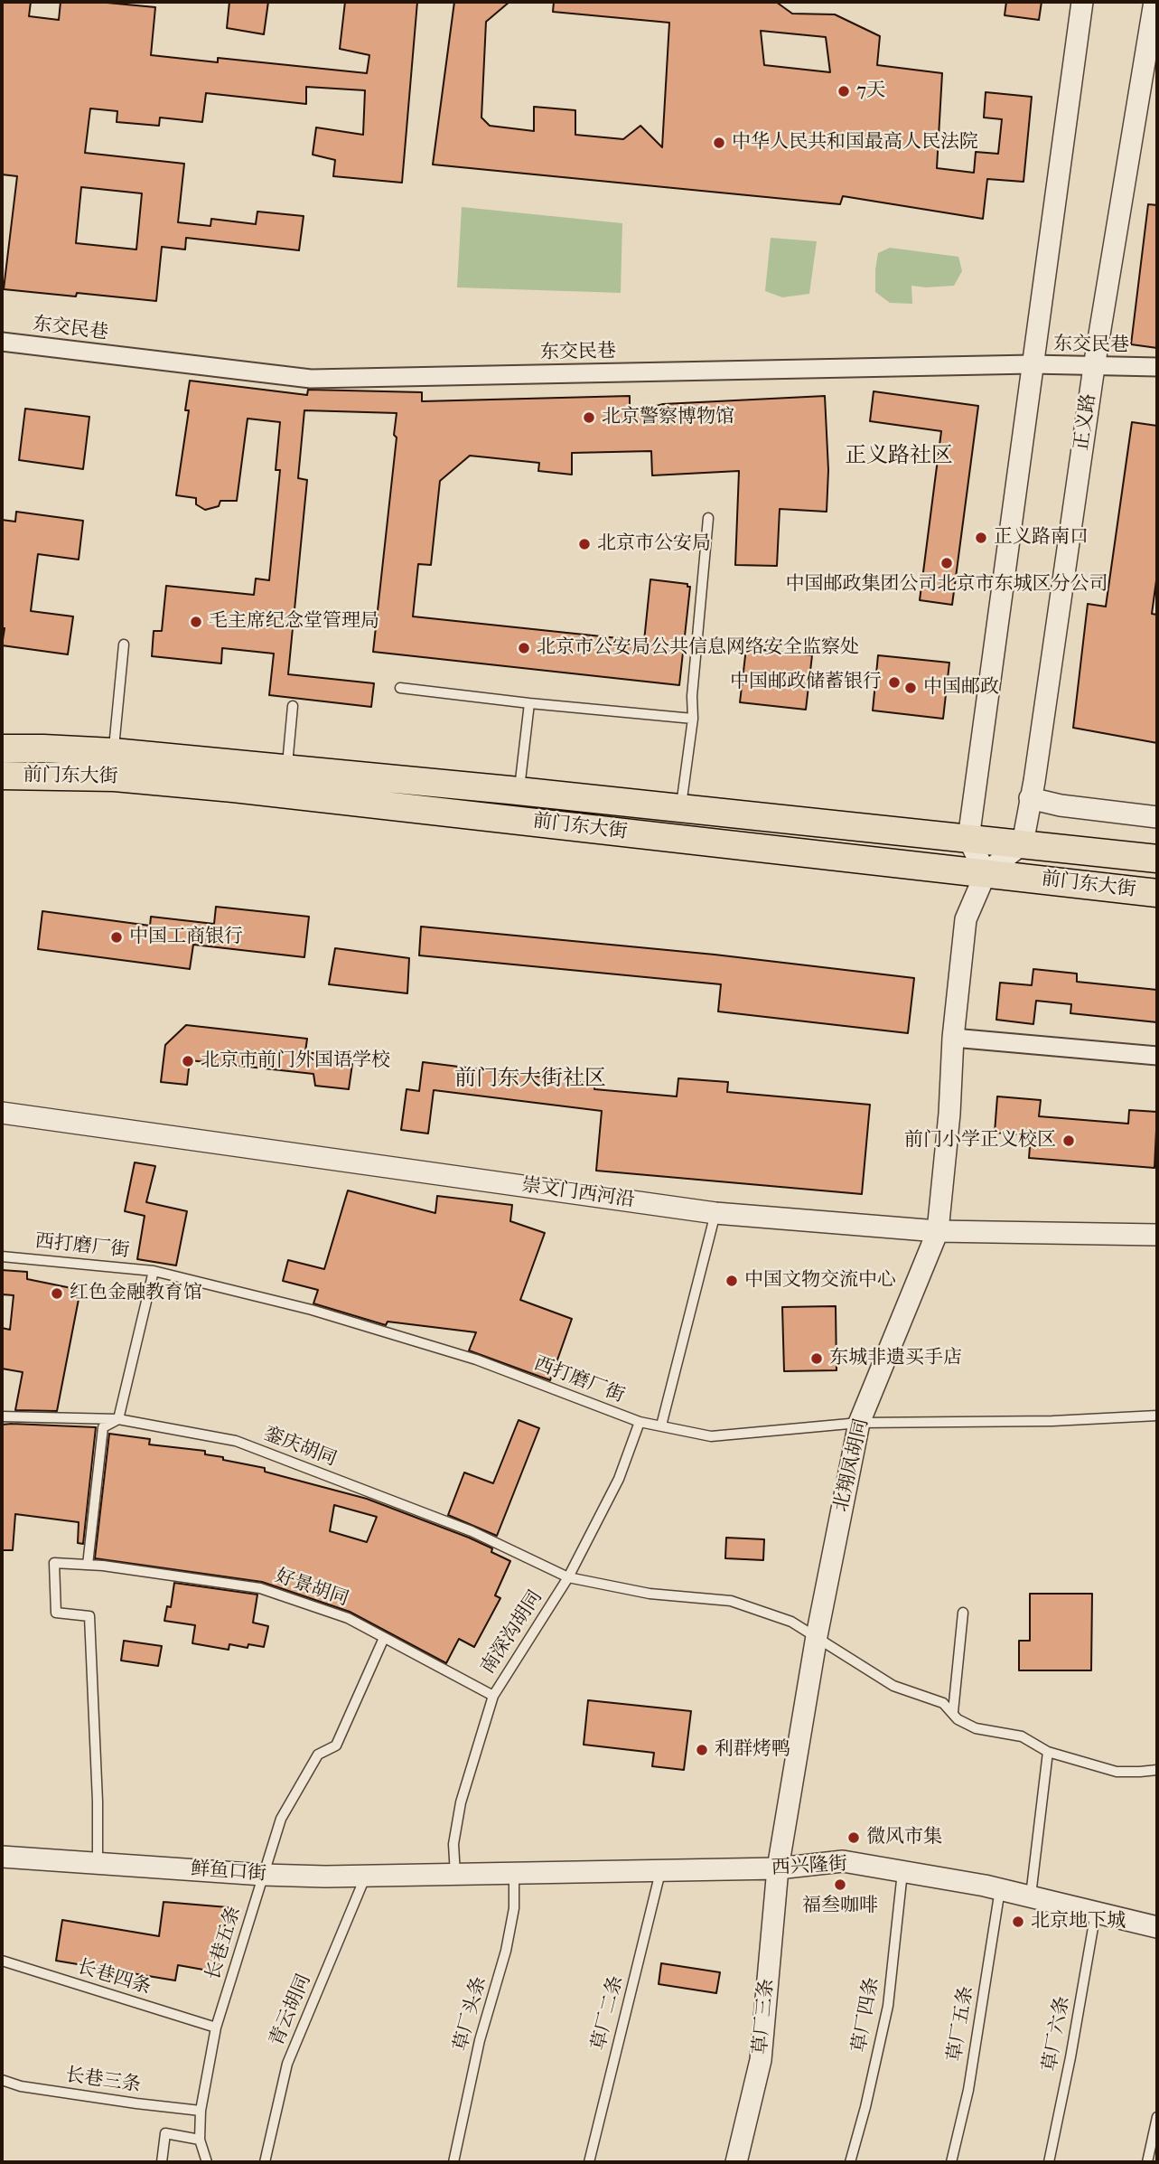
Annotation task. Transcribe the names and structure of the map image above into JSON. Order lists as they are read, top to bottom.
{
  "streets": {
    "main road": ["前门东大街"],
    "street": [
      "东交民巷",
      "正义路",
      "崇文门西河沿",
      "北翔凤胡同",
      "西兴隆街",
      "鲜鱼口街",
      "草厂三条"
    ],
    "lane": [
      "西打磨厂街",
      "銮庆胡同",
      "好景胡同",
      "南深沟胡同",
      "长巷五条",
      "长巷四条",
      "青云胡同",
      "草厂二条",
      "草厂头条",
      "草厂四条",
      "草厂五条",
      "草厂六条",
      "长巷三条"
    ]
  },
  "crossings": [
    ["东交民巷", "正义路"],
    ["正义路", "前门东大街"],
    ["前门东大街", "北翔凤胡同"],
    ["崇文门西河沿", "北翔凤胡同"],
    ["西打磨厂街", "北翔凤胡同"],
    ["西打磨厂街", "南深沟胡同"],
    ["銮庆胡同", "南深沟胡同"],
    ["北翔凤胡同", "西兴隆街"],
    ["北翔凤胡同", "草厂三条"],
    ["好景胡同", "南深沟胡同"],
    ["好景胡同", "鲜鱼口街"],
    ["好景胡同", "长巷五条"],
    ["南深沟胡同", "西兴隆街"],
    ["南深沟胡同", "鲜鱼口街"],
    ["西兴隆街", "鲜鱼口街"],
    ["西兴隆街", "草厂二条"],
    ["西兴隆街", "草厂头条"],
    ["西兴隆街", "草厂四条"],
    ["西兴隆街", "草厂三条"],
    ["西兴隆街", "草厂五条"],
    ["西兴隆街", "草厂六条"],
    ["鲜鱼口街", "长巷五条"],
    ["鲜鱼口街", "青云胡同"],
    ["长巷五条", "长巷四条"],
    ["长巷五条", "长巷三条"]
  ],
  "districts": ["正义路社区", "前门东大街社区"],
  "places": [
    "7天",
    "中华人民共和国最高人民法院",
    "北京警察博物馆",
    "正义路南口",
    "北京市公安局",
    "中国邮政集团公司北京市东城区分公司",
    "毛主席纪念堂管理局",
    "北京市公安局公共信息网络安全监察处",
    "中国邮政储蓄银行",
    "中国邮政",
    "中国工商银行",
    "北京市前门外国语学校",
    "前门小学正义校区",
    "中国文物交流中心",
    "红色金融教育馆",
    "东城非遗买手店",
    "利群烤鸭",
    "微风市集",
    "福叁咖啡",
    "北京地下城"
  ]
}
